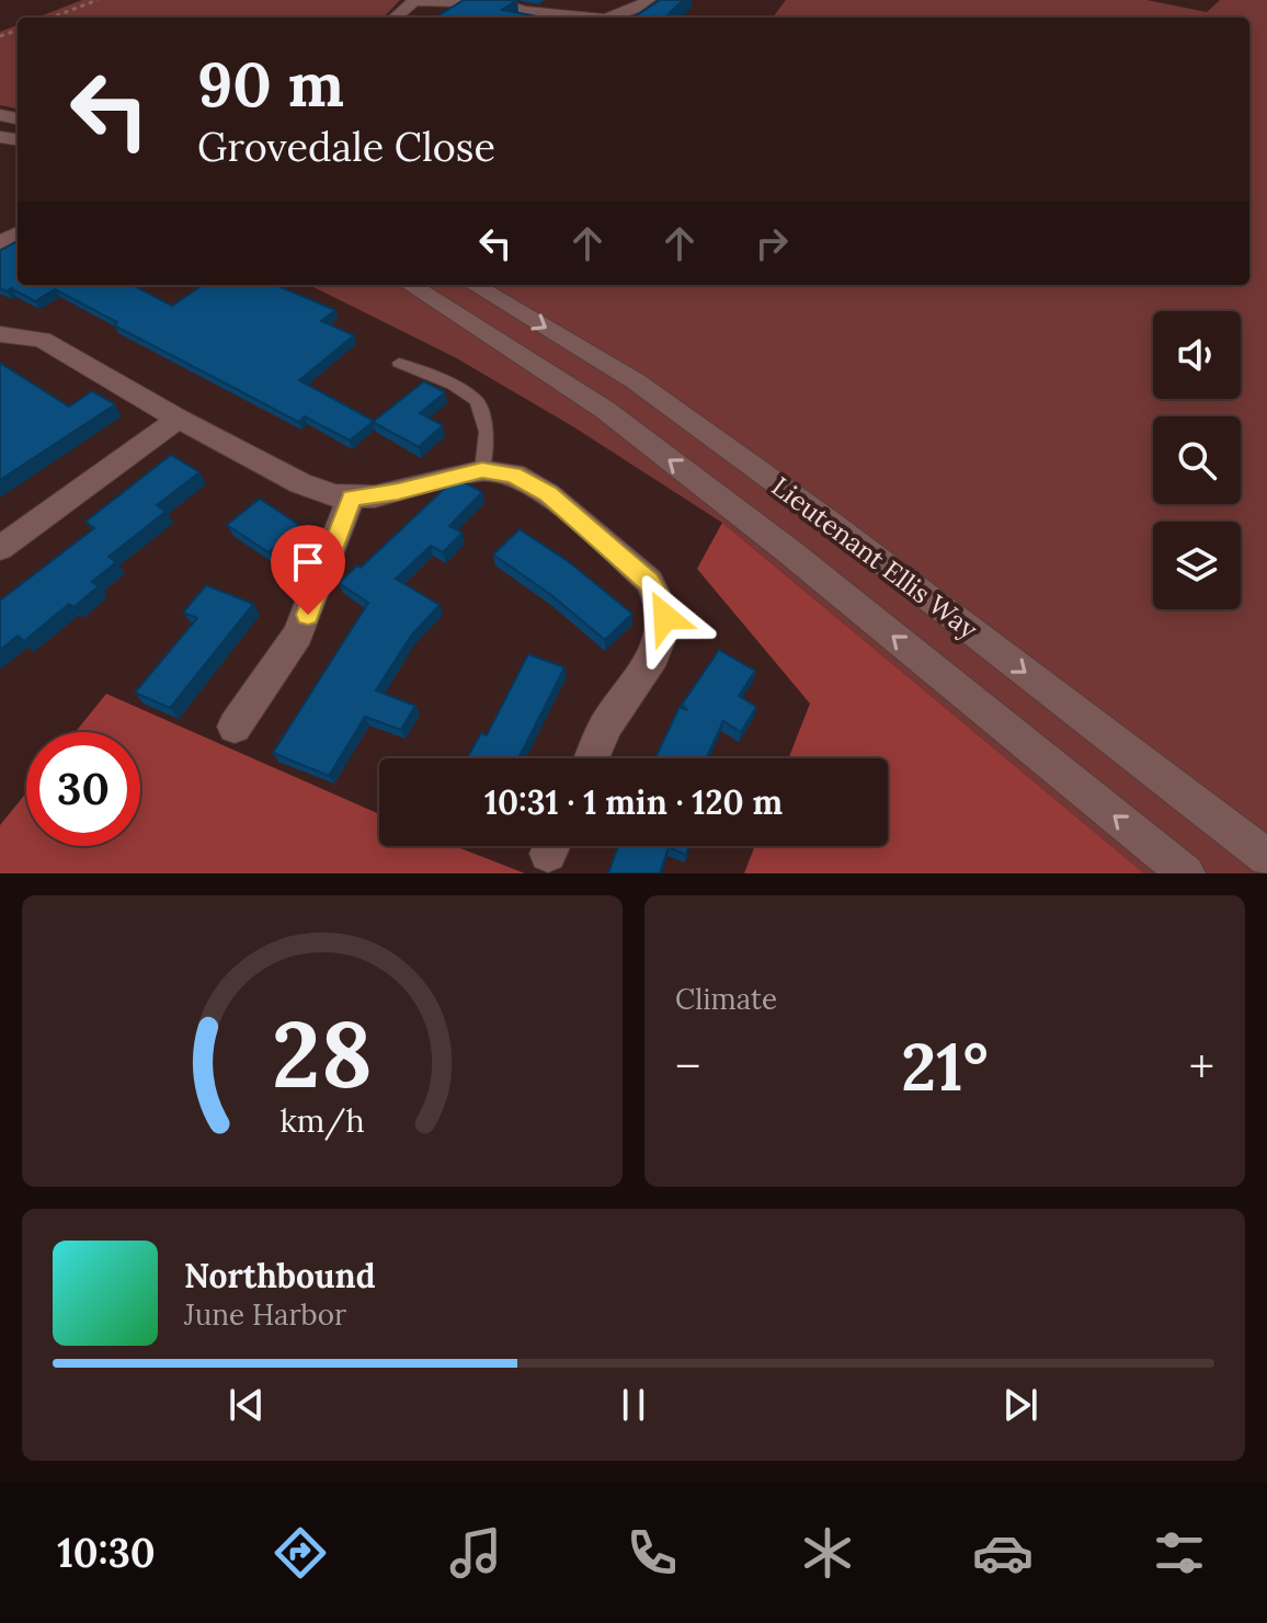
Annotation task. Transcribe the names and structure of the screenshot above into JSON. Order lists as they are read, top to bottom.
{
  "streets": {
    "street": ["Lieutenant Ellis Way"]
  },
  "page": {
    "turn": ["90 m", "Grovedale Close"],
    "limit": "30",
    "trip": "10:31 · 1 min · 120 m",
    "tile": "Climate",
    "heat": ["−", "21°", "+"],
    "song": ["Northbound", "June Harbor"],
    "tabs": "10:30",
    "gauge": ["28", "km/h"]
  }
}
